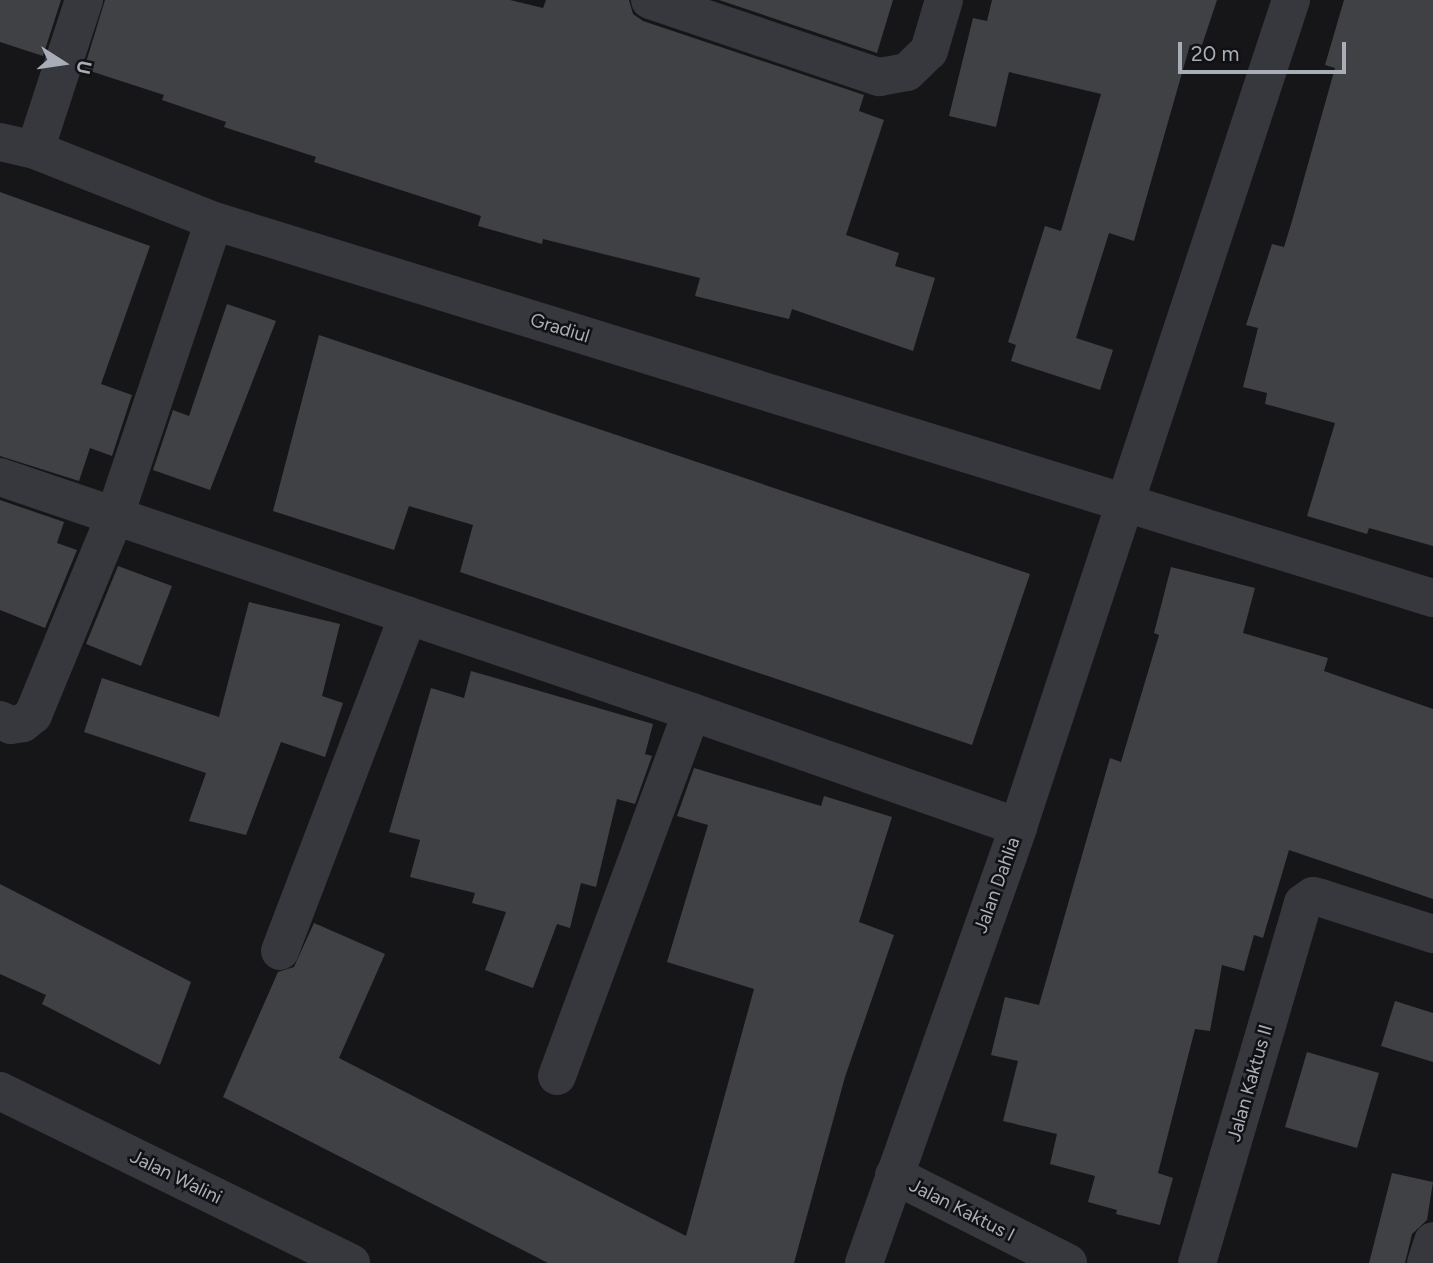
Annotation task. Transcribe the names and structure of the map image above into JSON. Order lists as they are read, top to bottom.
{
  "streets": {
    "street": [
      "Gradiul",
      "Jalan Dahlia",
      "Jalan Kaktus II",
      "Jalan Walini",
      "Jalan Kaktus I"
    ]
  },
  "crossings": [
    ["Gradiul", "Jalan Dahlia"],
    ["Jalan Dahlia", "Jalan Kaktus I"]
  ],
  "scale_bar": "20 m",
  "north": "right"
}
